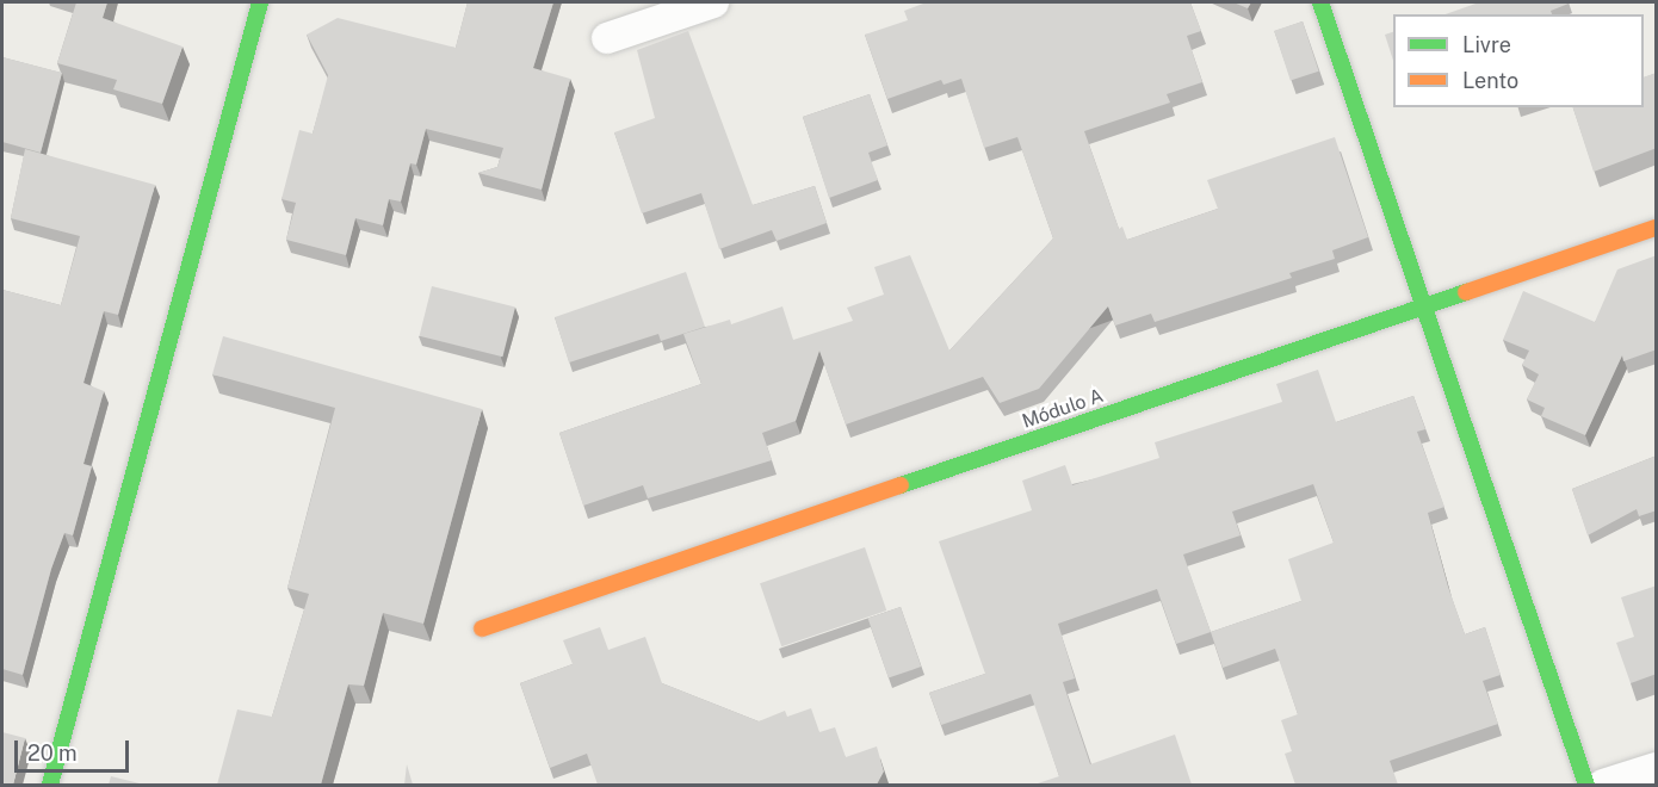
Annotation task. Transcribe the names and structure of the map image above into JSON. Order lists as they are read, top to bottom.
{
  "streets": {
    "street": ["Módulo A"]
  },
  "legend": ["Livre", "Lento"],
  "scale_bar": "20 m"
}
